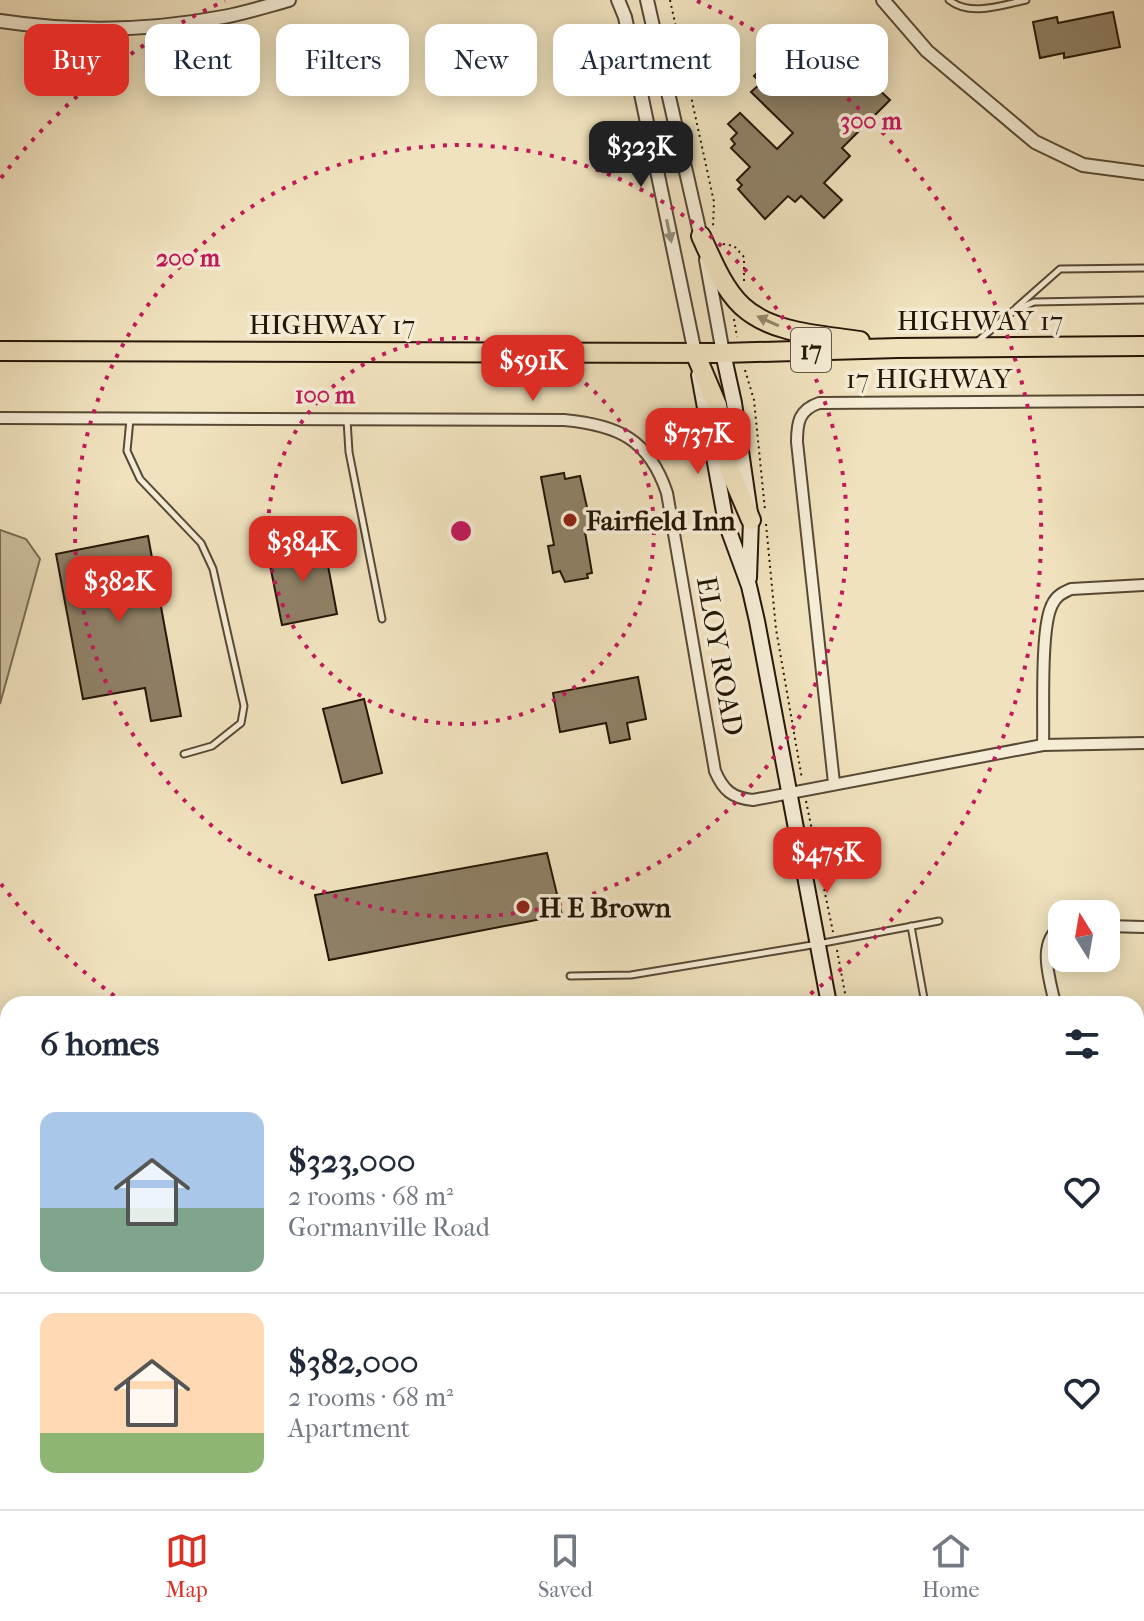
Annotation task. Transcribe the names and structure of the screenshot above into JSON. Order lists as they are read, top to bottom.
{
  "streets": {
    "highway": ["HIGHWAY 17", "17"],
    "street": ["17 HIGHWAY", "ELOY ROAD"]
  },
  "places": ["Fairfield Inn", "H E Brown"],
  "north": "top",
  "page": {
    "chip": [
      "Buy",
      "Rent",
      "Filters",
      "New",
      "Apartment",
      "House"
    ],
    "price": [
      "$323K",
      "$591K",
      "$737K",
      "$384K",
      "$382K",
      "$475K"
    ],
    "heading": "6 homes",
    "list": [
      {
        "name": "$323,000",
        "note": "2 rooms · 68 m² · Gormanville Road"
      },
      {
        "name": "$382,000",
        "note": "2 rooms · 68 m² · Apartment"
      }
    ],
    "tabs": ["Map", "Saved", "Home"]
  },
  "rings": ["300 m", "200 m", "100 m"]
}
